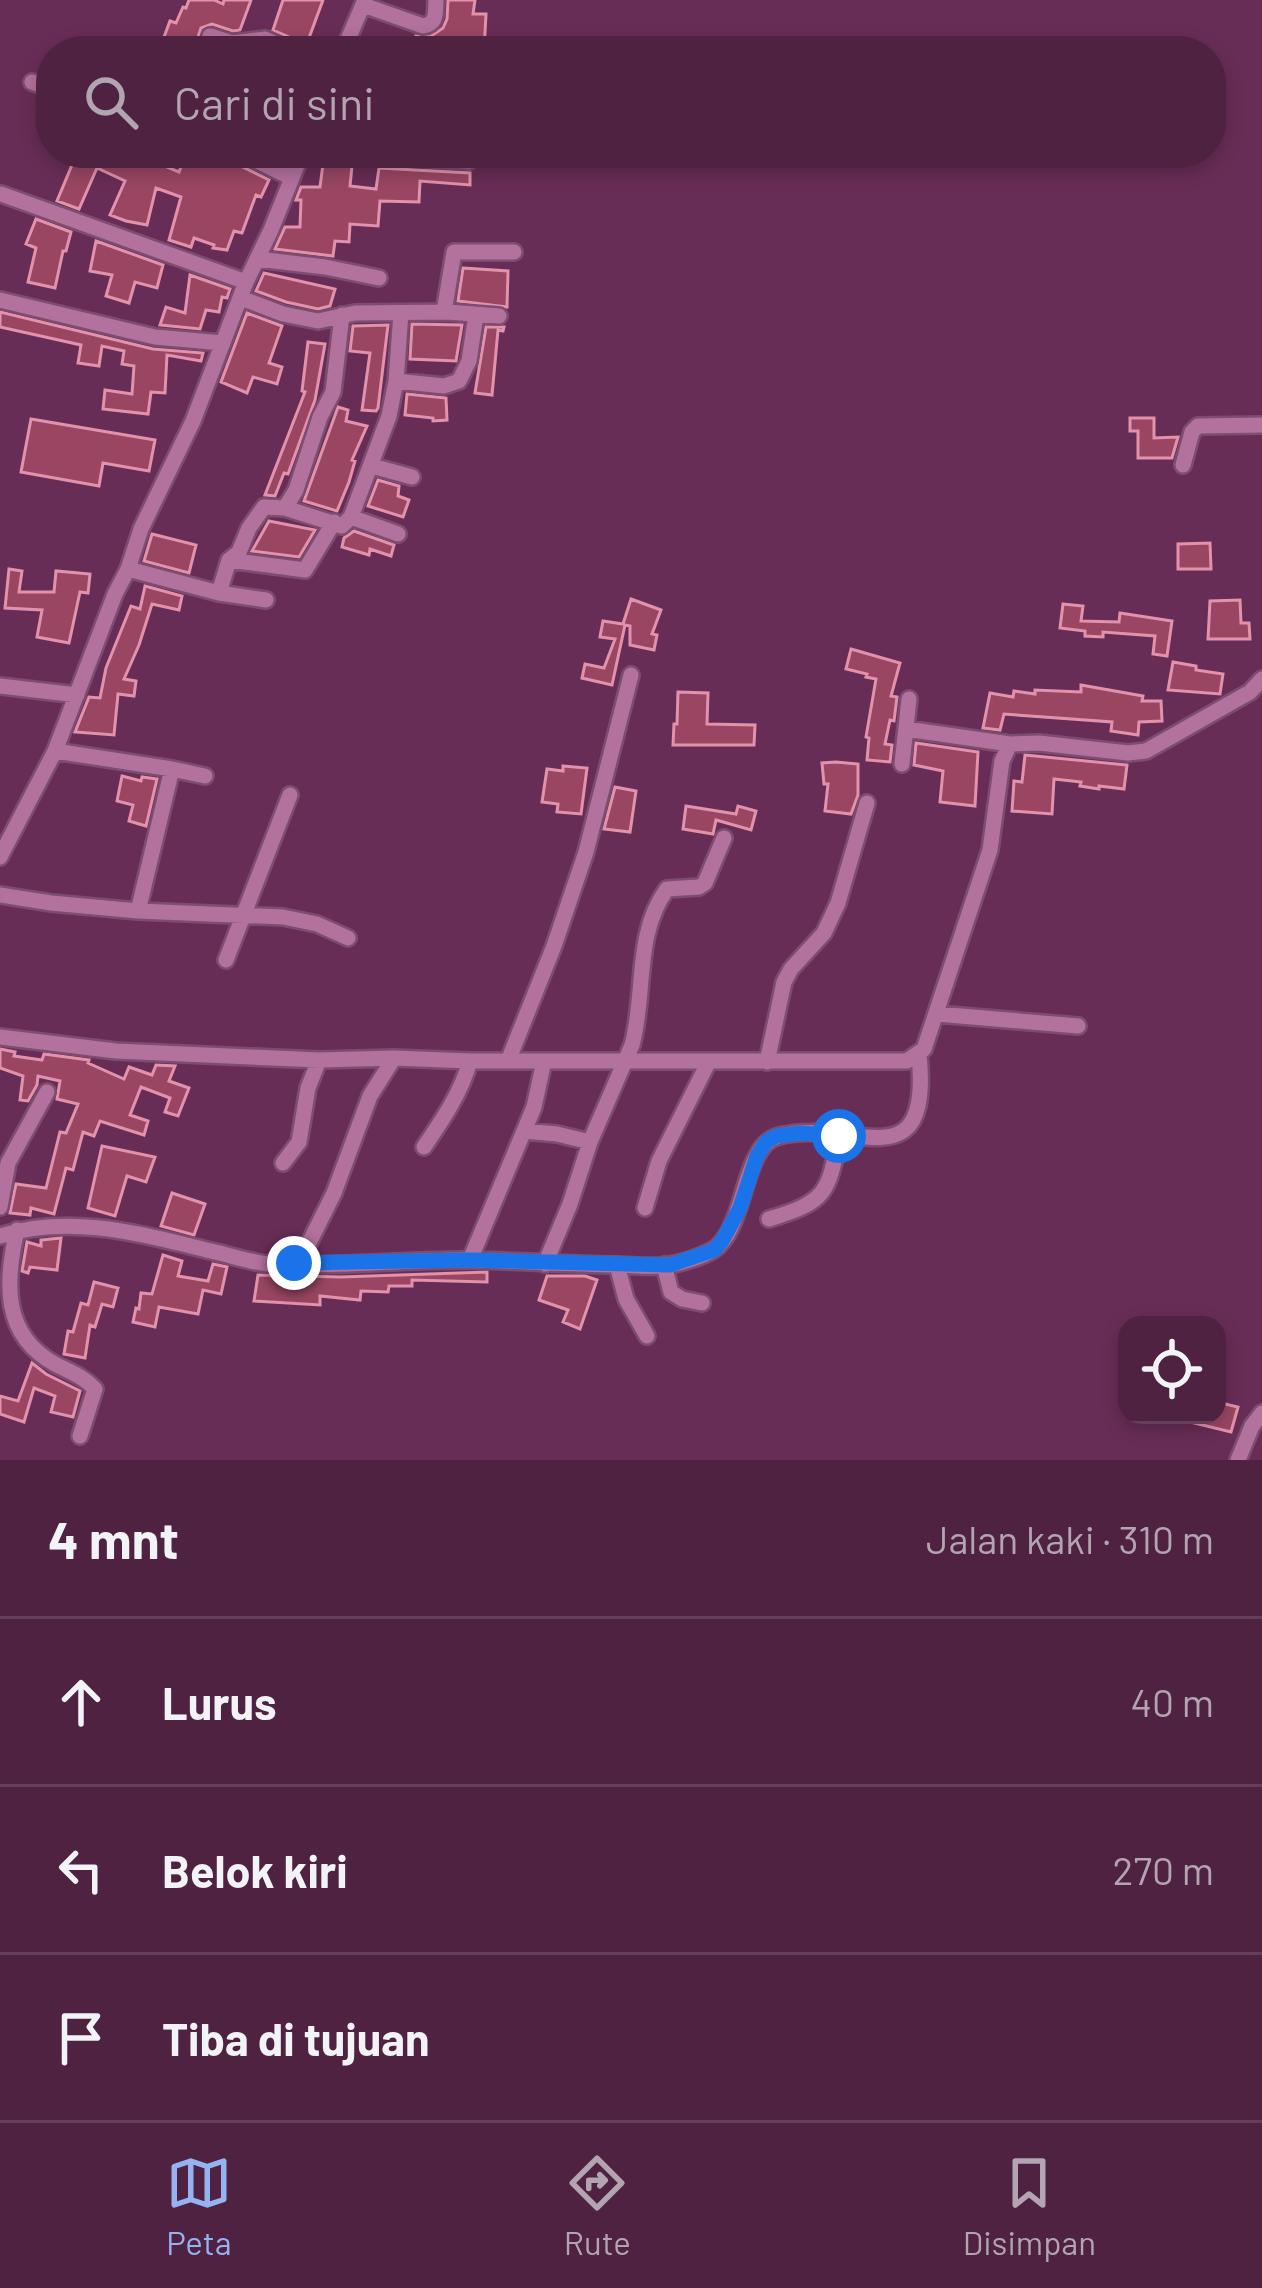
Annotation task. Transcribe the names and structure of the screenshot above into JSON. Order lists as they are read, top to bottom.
{
  "page": {
    "search": "Cari di sini",
    "heading": ["4 mnt", "Jalan kaki · 310 m"],
    "list": [
      ["Lurus", "40 m"],
      ["Belok kiri", "270 m"],
      "Tiba di tujuan"
    ],
    "nav": ["Peta", "Rute", "Disimpan"]
  }
}
